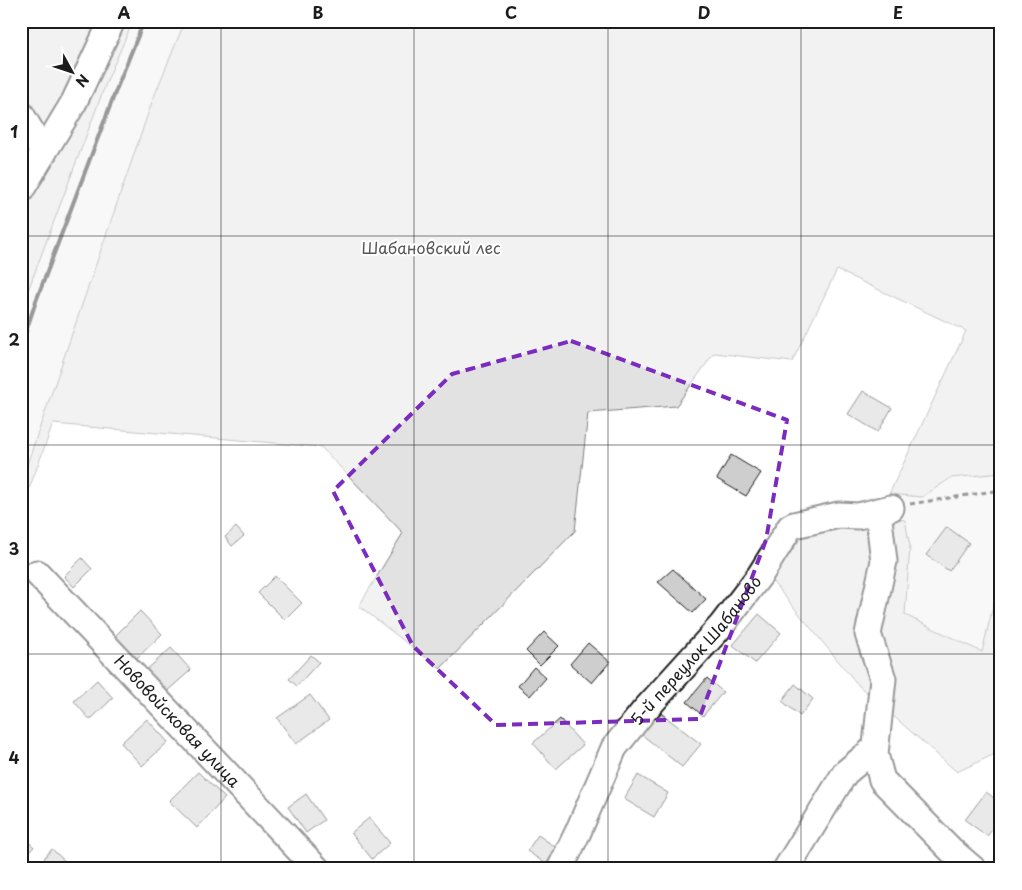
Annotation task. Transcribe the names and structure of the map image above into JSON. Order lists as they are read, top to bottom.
{
  "streets": {
    "street": ["5-й переулок Шабаново", "Нововойсковая улица"]
  },
  "parks": ["Шабановский лес"],
  "north": "bottom right",
  "grid": {
    "columns": [
      "A",
      "B",
      "C",
      "D",
      "E"
    ],
    "rows": [
      "1",
      "2",
      "3",
      "4"
    ]
  }
}
